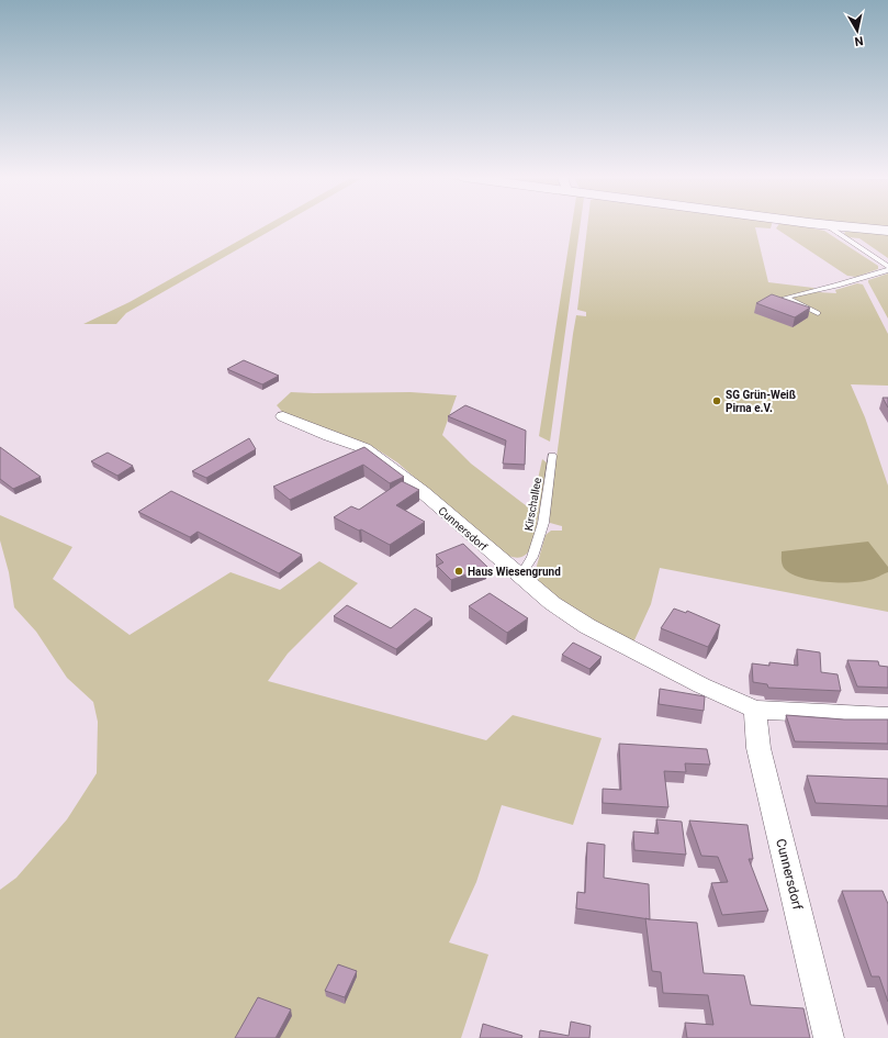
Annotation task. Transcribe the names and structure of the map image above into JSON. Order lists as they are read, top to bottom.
{
  "streets": {
    "street": ["Cunnersdorf"],
    "lane": ["Kirschallee"]
  },
  "crossings": [
    ["Kirschallee", "Cunnersdorf"]
  ],
  "places": ["SG Grün-Weiß Pirna e.V.", "Haus Wiesengrund"],
  "north": "bottom"
}
